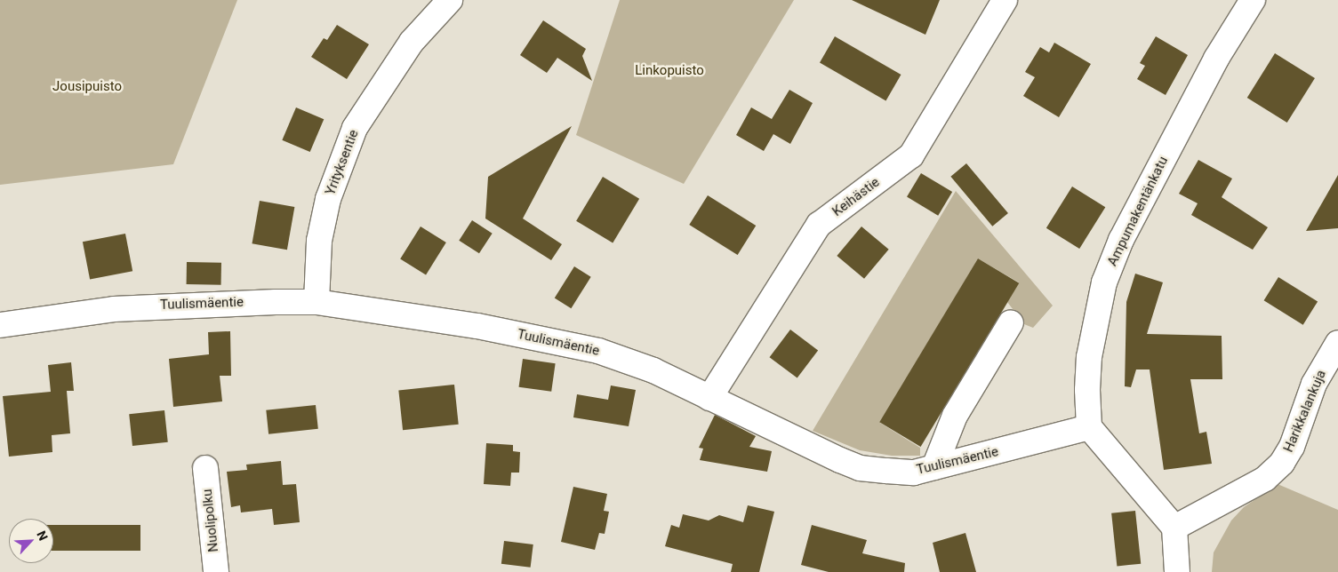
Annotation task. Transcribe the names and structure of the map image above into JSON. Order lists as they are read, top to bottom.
{
  "streets": {
    "street": [
      "Yrityksentie",
      "Keihästie",
      "Ampumakentänkatu",
      "Tuulismäentie",
      "Harikkalankuja",
      "Nuolipolku"
    ]
  },
  "crossings": [
    ["Yrityksentie", "Tuulismäentie"],
    ["Keihästie", "Tuulismäentie"],
    ["Ampumakentänkatu", "Tuulismäentie"]
  ],
  "parks": ["Linkopuisto", "Jousipuisto"],
  "north": "top right"
}
